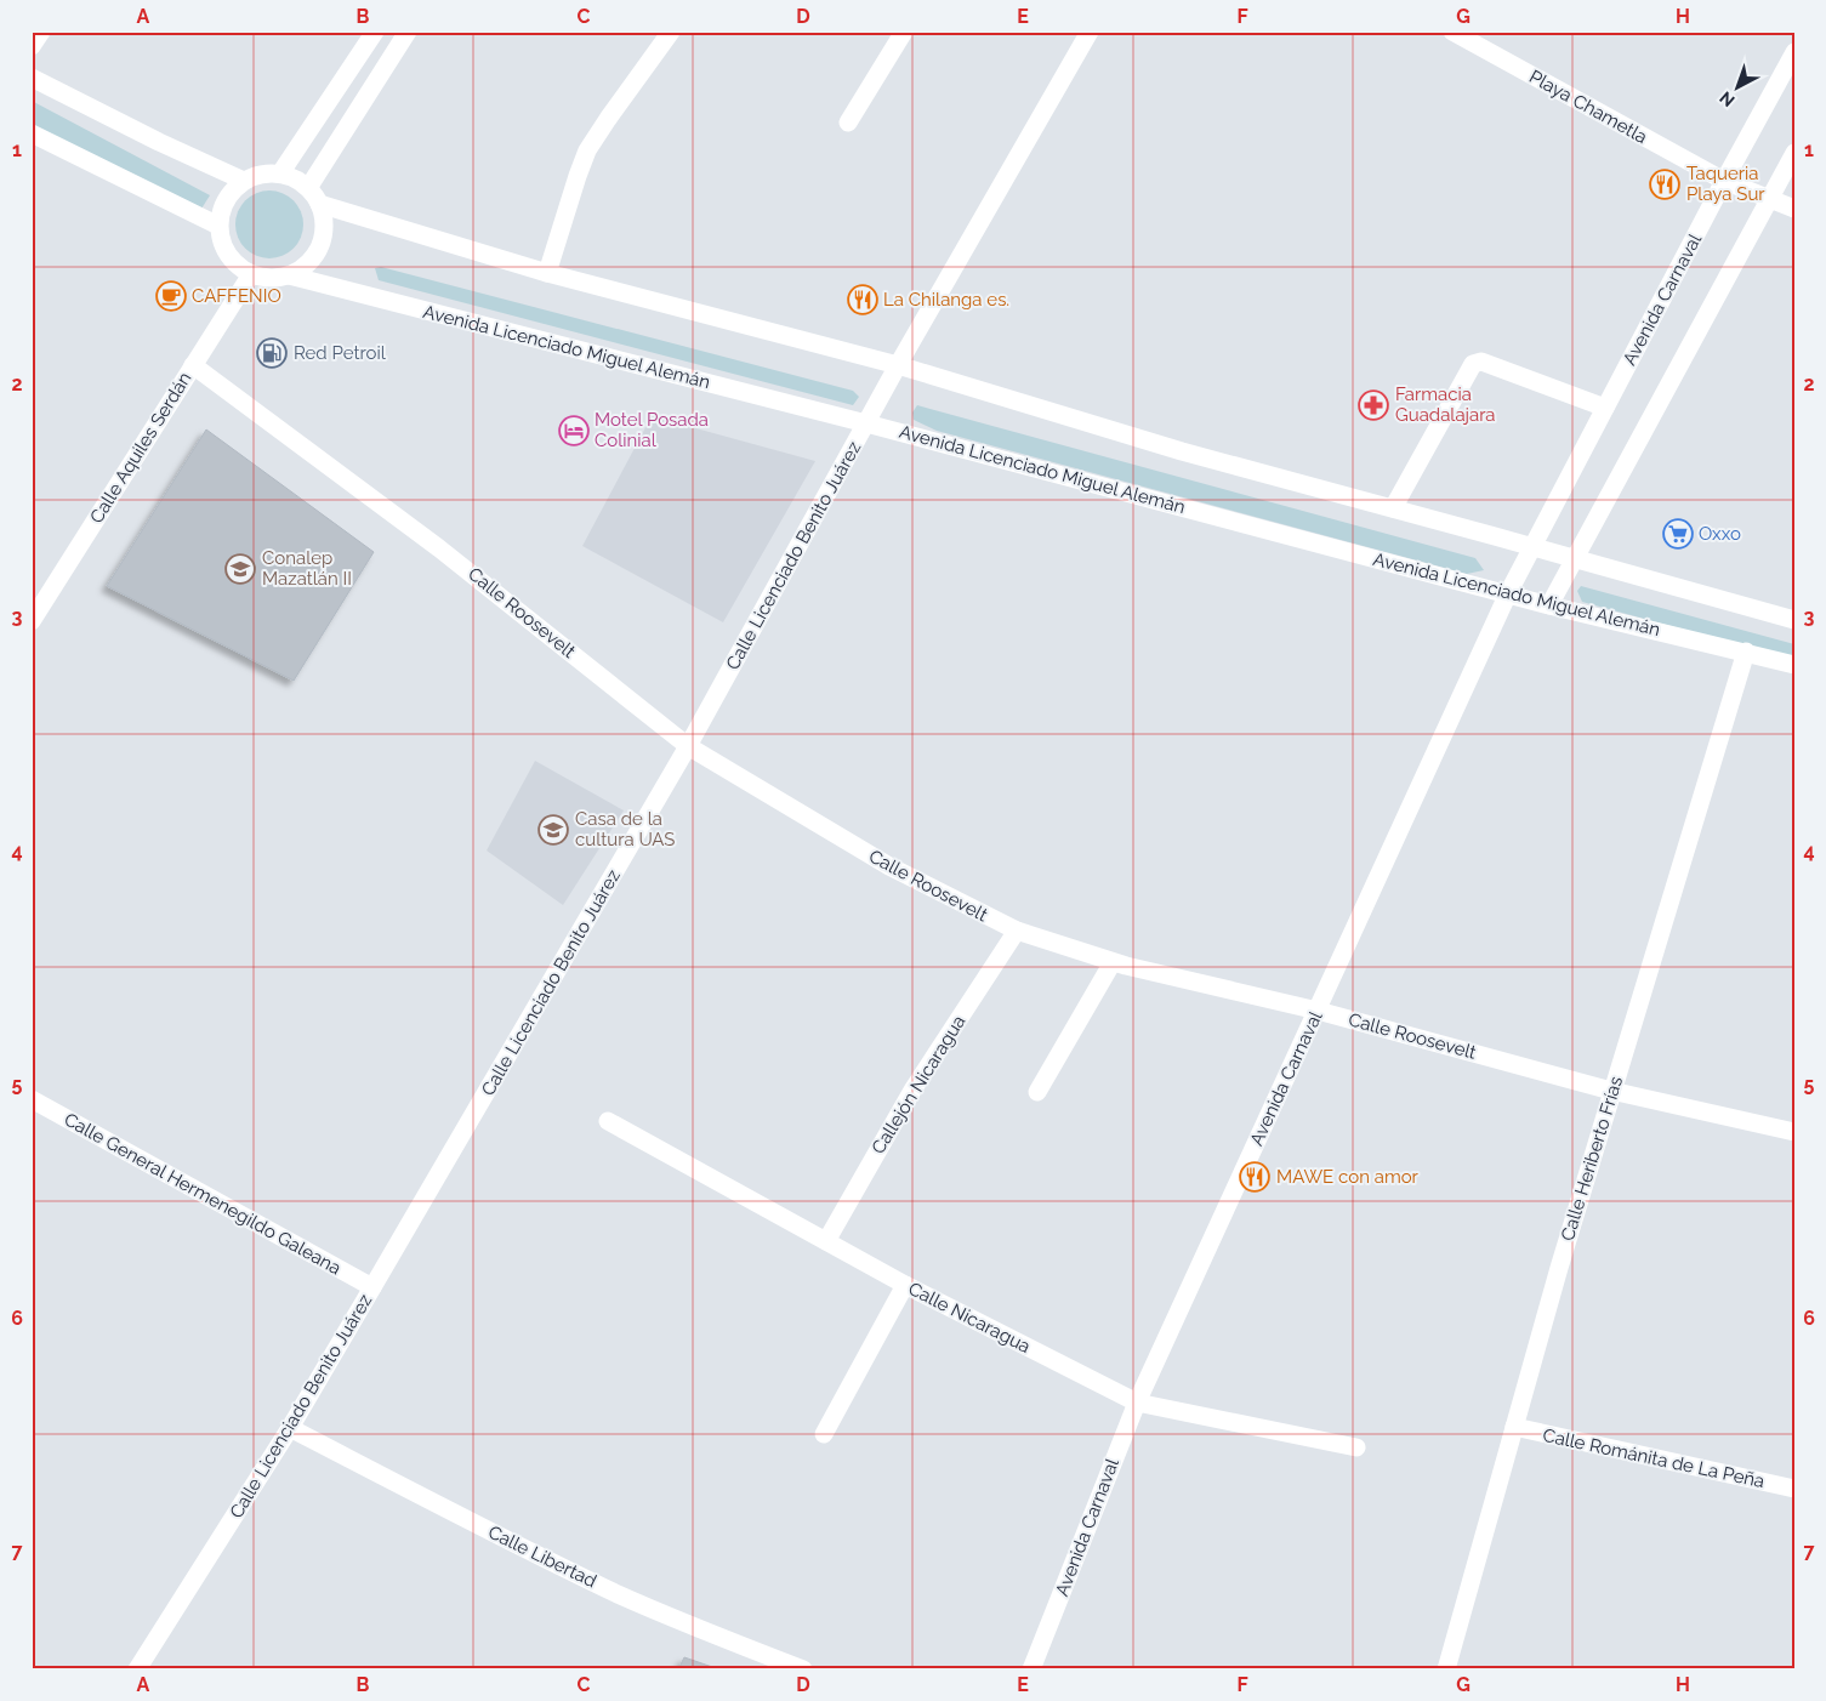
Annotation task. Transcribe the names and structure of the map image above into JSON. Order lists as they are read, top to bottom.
{
  "streets": {
    "street": [
      "Playa Chametla",
      "Avenida Carnaval",
      "Avenida Licenciado Miguel Alemán",
      "Calle Aquiles Serdán",
      "Calle Licenciado Benito Juárez",
      "Calle Roosevelt",
      "Callejón Nicaragua",
      "Calle Heriberto Frías",
      "Calle General Hermenegildo Galeana",
      "Calle Nicaragua",
      "Calle Románita de La Peña",
      "Calle Libertad"
    ]
  },
  "crossings": [
    ["Playa Chametla", "Avenida Carnaval"],
    ["Avenida Carnaval", "Avenida Licenciado Miguel Alemán"],
    ["Avenida Carnaval", "Calle Roosevelt"],
    ["Avenida Carnaval", "Calle Nicaragua"],
    ["Avenida Licenciado Miguel Alemán", "Calle Aquiles Serdán"],
    ["Avenida Licenciado Miguel Alemán", "Calle Licenciado Benito Juárez"],
    ["Avenida Licenciado Miguel Alemán", "Calle Heriberto Frías"],
    ["Calle Aquiles Serdán", "Calle Roosevelt"],
    ["Calle Licenciado Benito Juárez", "Calle Roosevelt"],
    ["Calle Licenciado Benito Juárez", "Calle General Hermenegildo Galeana"],
    ["Calle Licenciado Benito Juárez", "Calle Libertad"],
    ["Calle Roosevelt", "Callejón Nicaragua"],
    ["Calle Roosevelt", "Calle Heriberto Frías"],
    ["Callejón Nicaragua", "Calle Nicaragua"],
    ["Calle Heriberto Frías", "Calle Románita de La Peña"]
  ],
  "places": {
    "restaurant": ["Taqueria Playa Sur", "La Chilanga es.", "MAWE con amor"],
    "cafe": ["CAFFENIO"],
    "fuel station": ["Red Petroil"],
    "pharmacy": ["Farmacia Guadalajara"],
    "hotel": ["Motel Posada Colinial"],
    "supermarket": ["Oxxo"],
    "school or university": ["Conalep Mazatlán II", "Casa de la cultura UAS"]
  },
  "north": "bottom left",
  "grid": {
    "columns": [
      "A",
      "B",
      "C",
      "D",
      "E",
      "F",
      "G",
      "H"
    ],
    "rows": [
      "1",
      "2",
      "3",
      "4",
      "5",
      "6",
      "7"
    ]
  }
}
